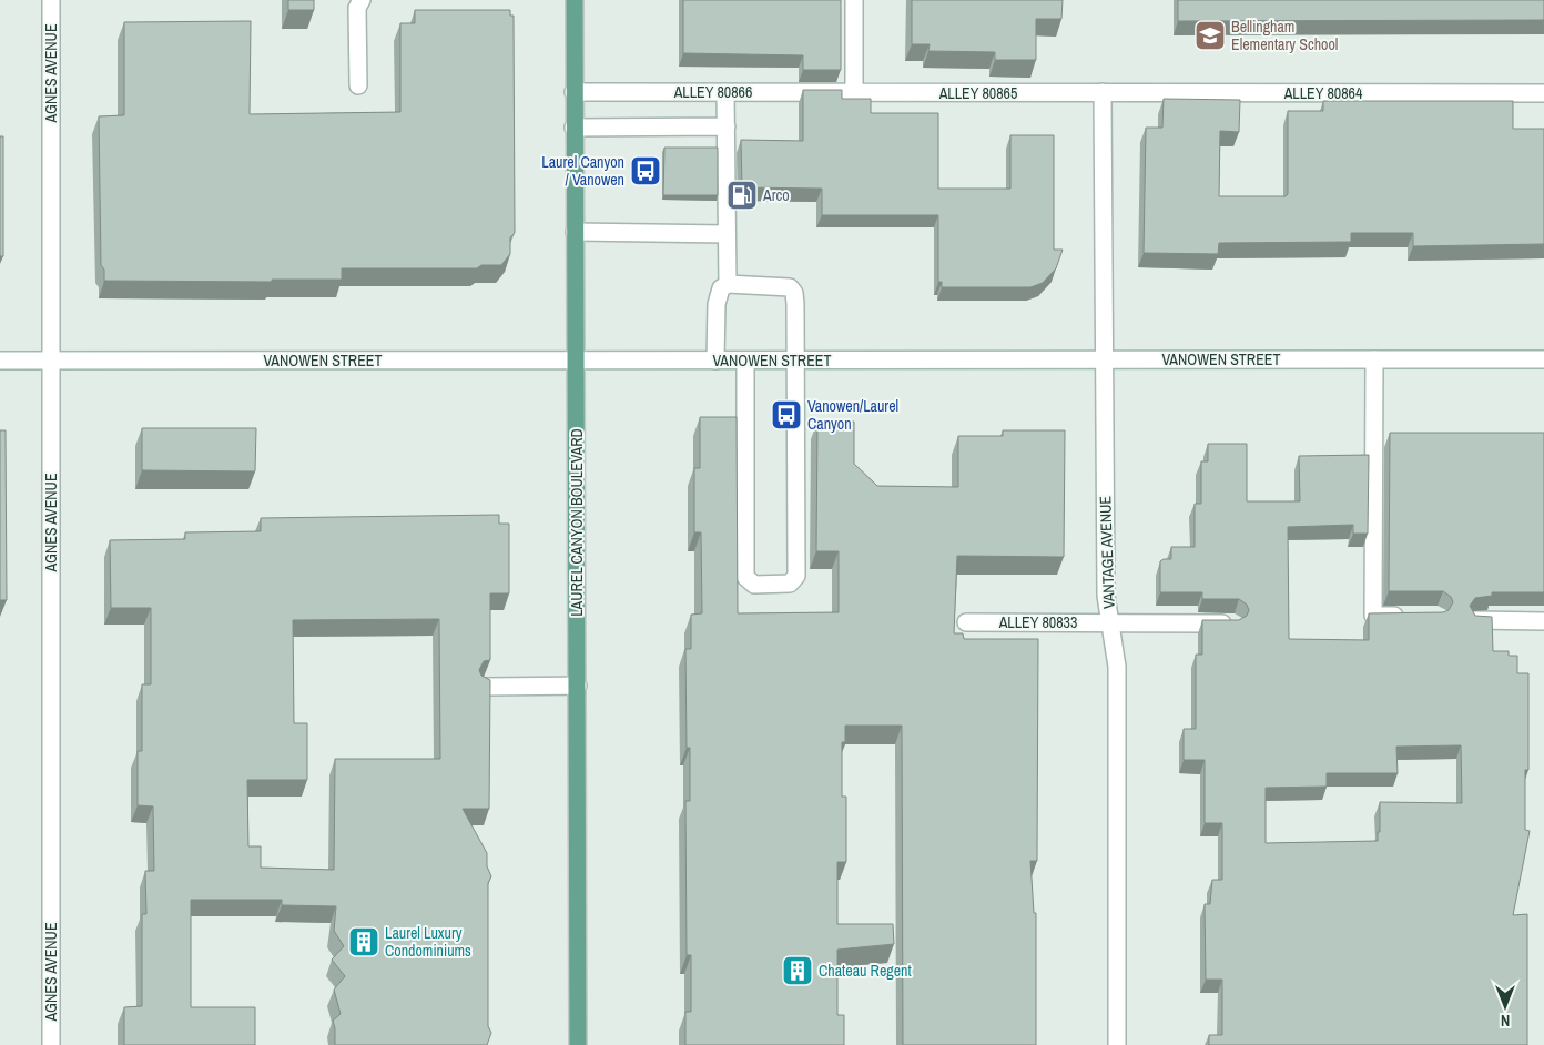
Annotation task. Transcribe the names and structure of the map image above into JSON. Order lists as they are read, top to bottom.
{
  "streets": {
    "main road": ["LAUREL CANYON BOULEVARD"],
    "street": [
      "AGNES AVENUE",
      "ALLEY 80866",
      "ALLEY 80865",
      "ALLEY 80864",
      "VANOWEN STREET",
      "VANTAGE AVENUE",
      "ALLEY 80833"
    ]
  },
  "crossings": [
    ["AGNES AVENUE", "VANOWEN STREET"],
    ["ALLEY 80866", "ALLEY 80865"],
    ["ALLEY 80866", "LAUREL CANYON BOULEVARD"],
    ["ALLEY 80865", "ALLEY 80864"],
    ["ALLEY 80865", "VANTAGE AVENUE"],
    ["ALLEY 80864", "VANTAGE AVENUE"],
    ["VANOWEN STREET", "LAUREL CANYON BOULEVARD"],
    ["VANOWEN STREET", "VANTAGE AVENUE"],
    ["VANTAGE AVENUE", "ALLEY 80833"]
  ],
  "places": {
    "school or university": ["Bellingham Elementary School"],
    "bus stop": ["Laurel Canyon / Vanowen", "Vanowen/Laurel Canyon"],
    "fuel station": ["Arco"],
    "building": ["Laurel Luxury Condominiums", "Chateau Regent"]
  },
  "north": "bottom"
}
